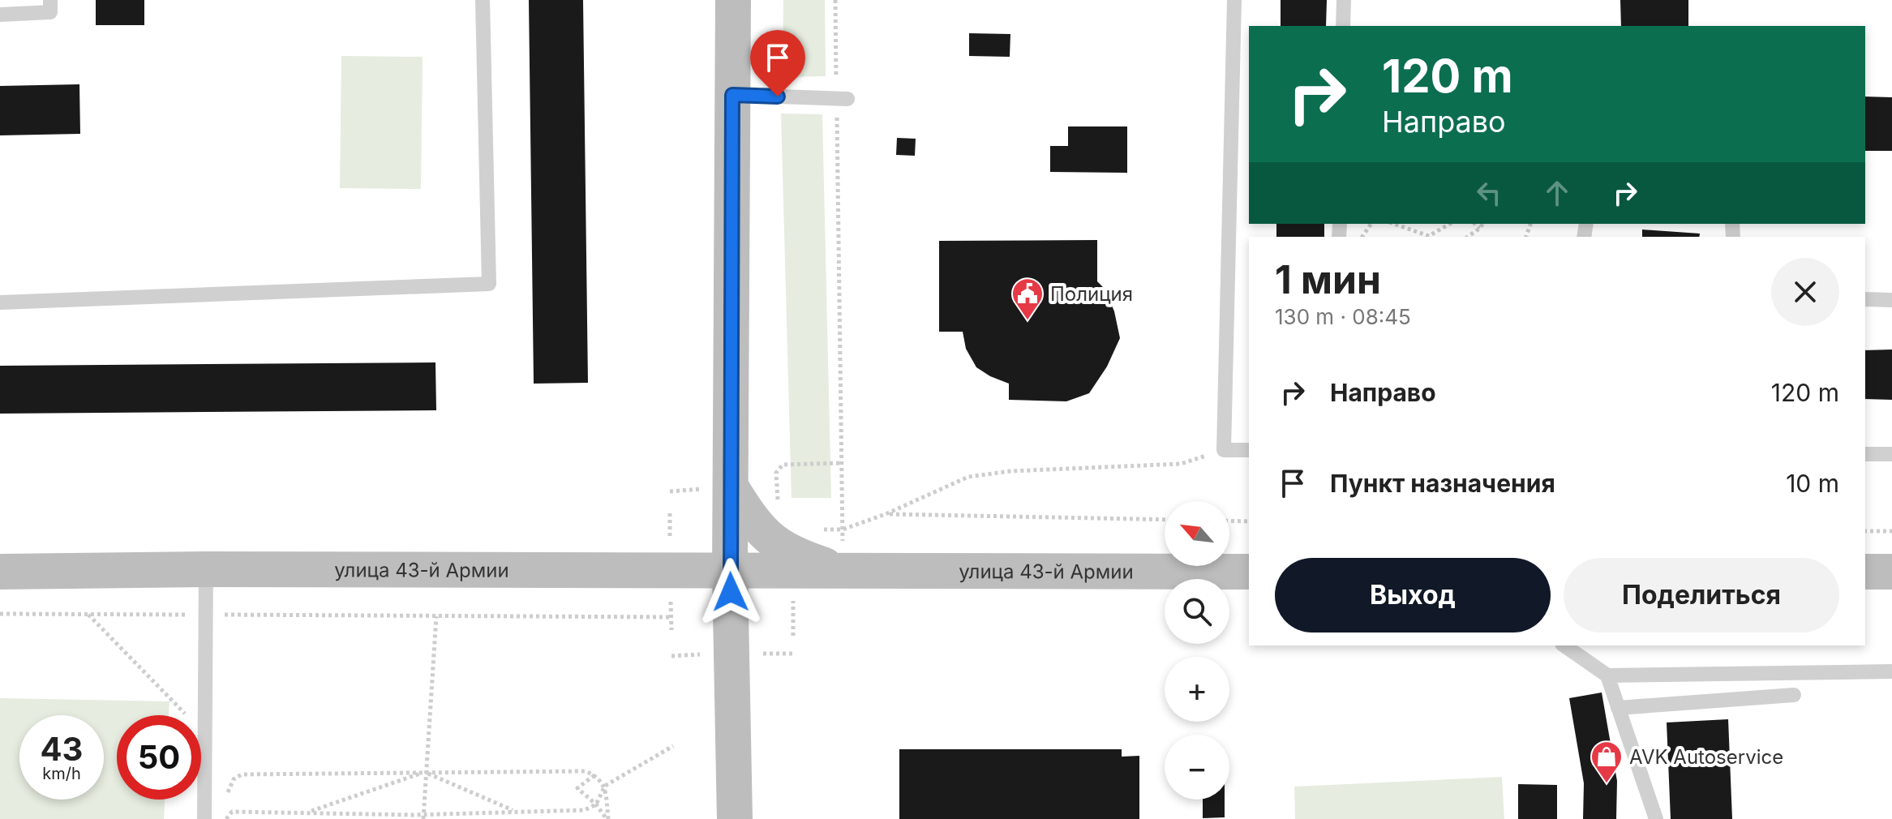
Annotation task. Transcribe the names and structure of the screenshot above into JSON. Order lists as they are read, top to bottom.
{
  "streets": {
    "main road": ["улица 43-й Армии"]
  },
  "places": {
    "public building": ["Полиция"],
    "shop": ["AVK Autoservice"]
  },
  "north": "top left",
  "page": {
    "turn": ["120 m", "Направо"],
    "heading": ["1 мин", "130 m · 08:45"],
    "list": [
      {
        "name": "Направо",
        "value": "120 m"
      },
      {
        "name": "Пункт назначения",
        "value": "10 m"
      }
    ],
    "map_buttons": ["+", "−"],
    "buttons": ["Выход", "Поделиться"],
    "speed": "43 km/h",
    "limit": "50"
  }
}
